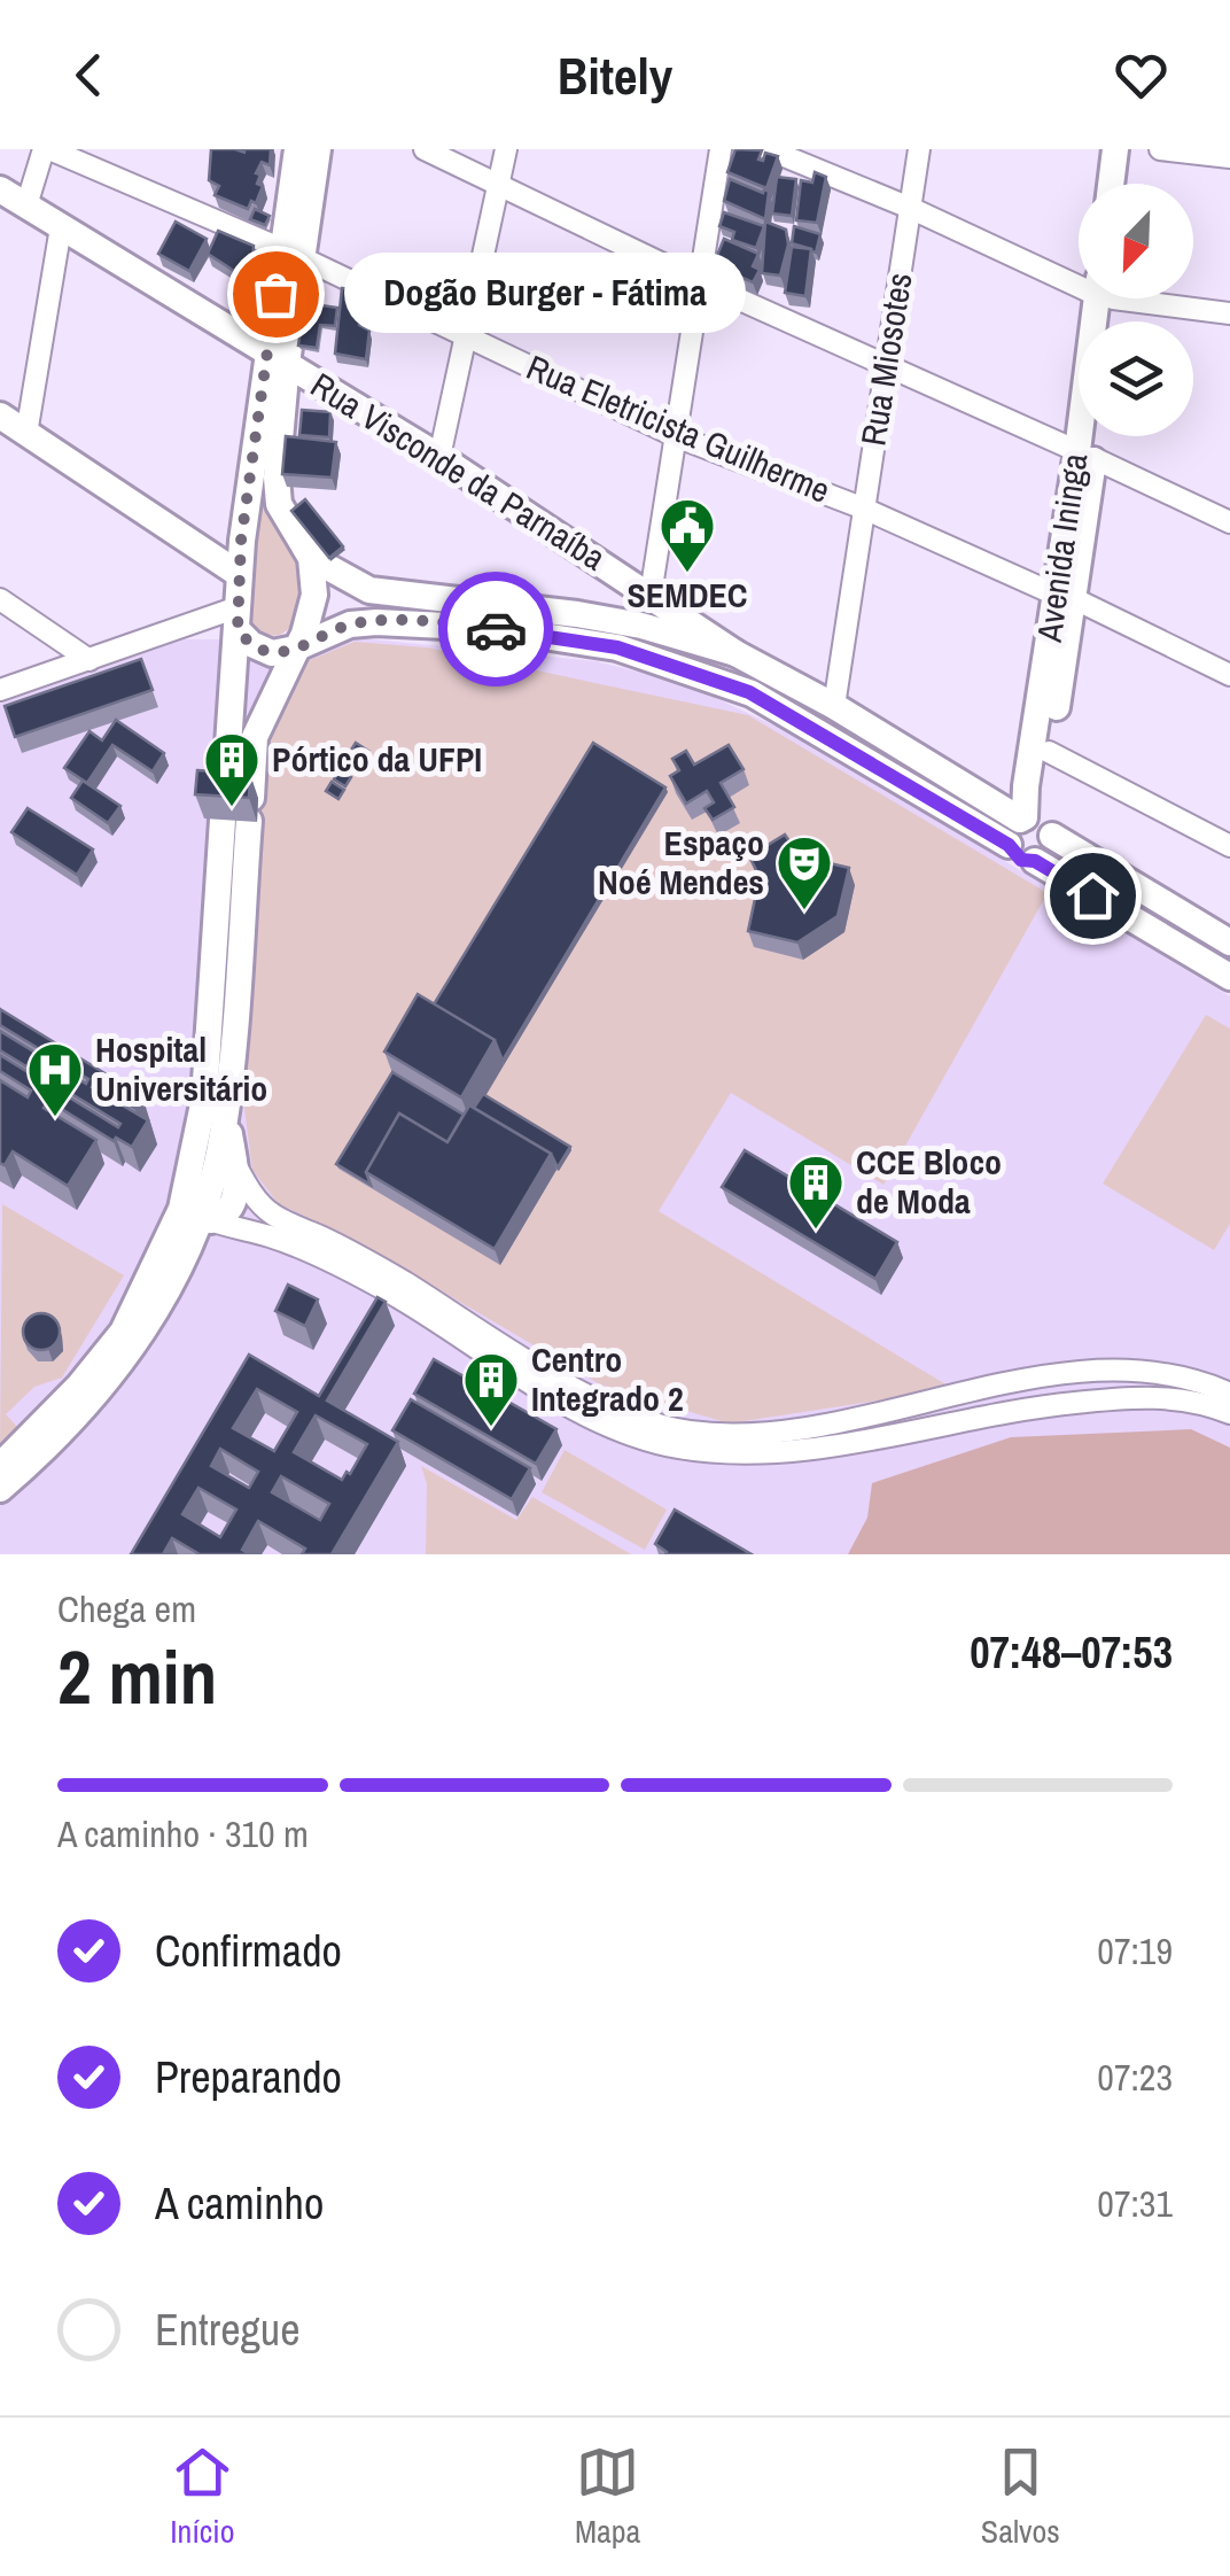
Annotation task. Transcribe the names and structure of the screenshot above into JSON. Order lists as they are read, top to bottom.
{
  "streets": {
    "main road": ["Rua Visconde da Parnaíba", "Avenida Ininga"],
    "street": ["Rua Miosotes", "Rua Eletricista Guilherme"]
  },
  "crossings": [
    ["Rua Miosotes", "Rua Eletricista Guilherme"],
    ["Rua Eletricista Guilherme", "Avenida Ininga"]
  ],
  "places": {
    "other": ["Dogão Burger - Fátima"],
    "public building": ["SEMDEC"],
    "building": ["Pórtico da UFPI", "CCE Bloco de Moda", "Centro Integrado 2"],
    "theatre": ["Espaço Noé Mendes"],
    "hospital": ["Hospital Universitário"]
  },
  "north": "bottom left",
  "page": {
    "header": "Bitely",
    "bubble": "Dogão Burger - Fátima",
    "heading": ["2 min", "Chega em", "07:48–07:53"],
    "bar": "A caminho · 310 m",
    "list": [
      ["Confirmado", "07:19"],
      ["Preparando", "07:23"],
      ["A caminho", "07:31"],
      "Entregue"
    ],
    "tabs": ["Início", "Mapa", "Salvos"]
  }
}
